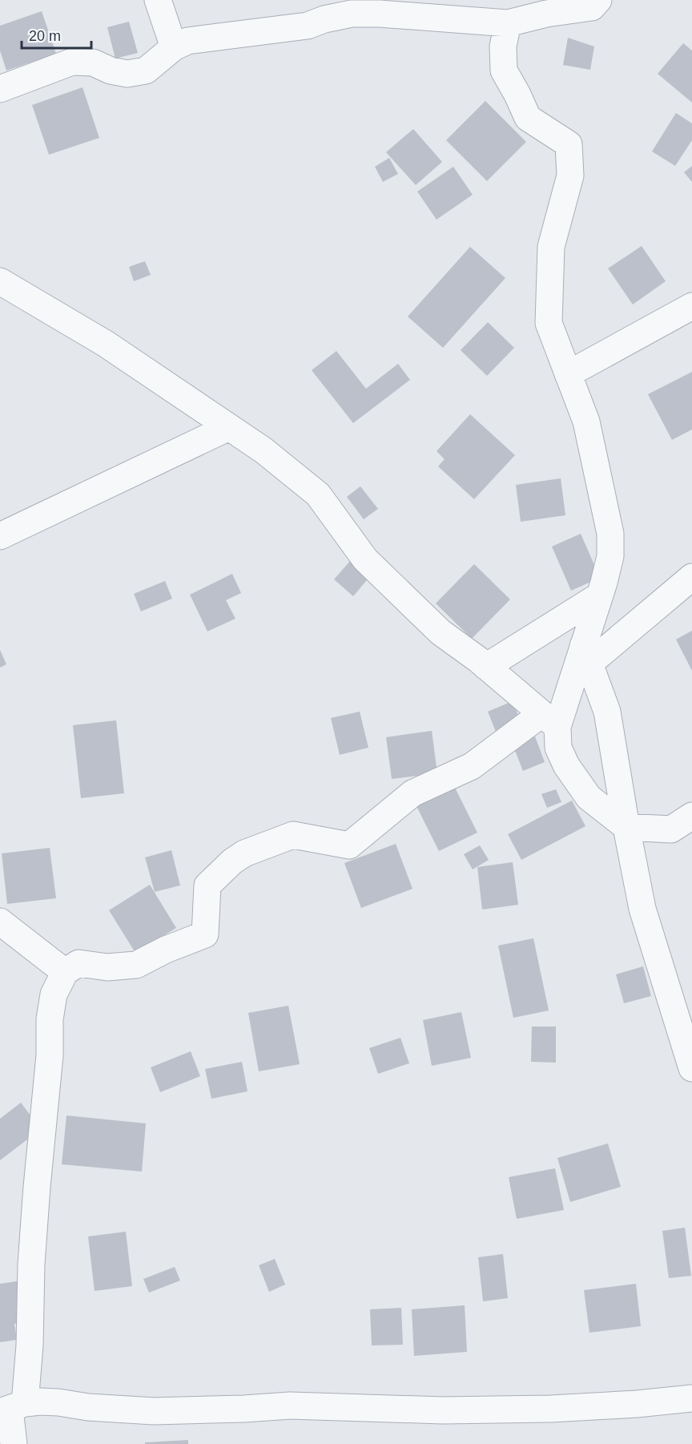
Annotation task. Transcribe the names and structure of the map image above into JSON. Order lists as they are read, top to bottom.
{
  "scale_bar": "20 m"
}
